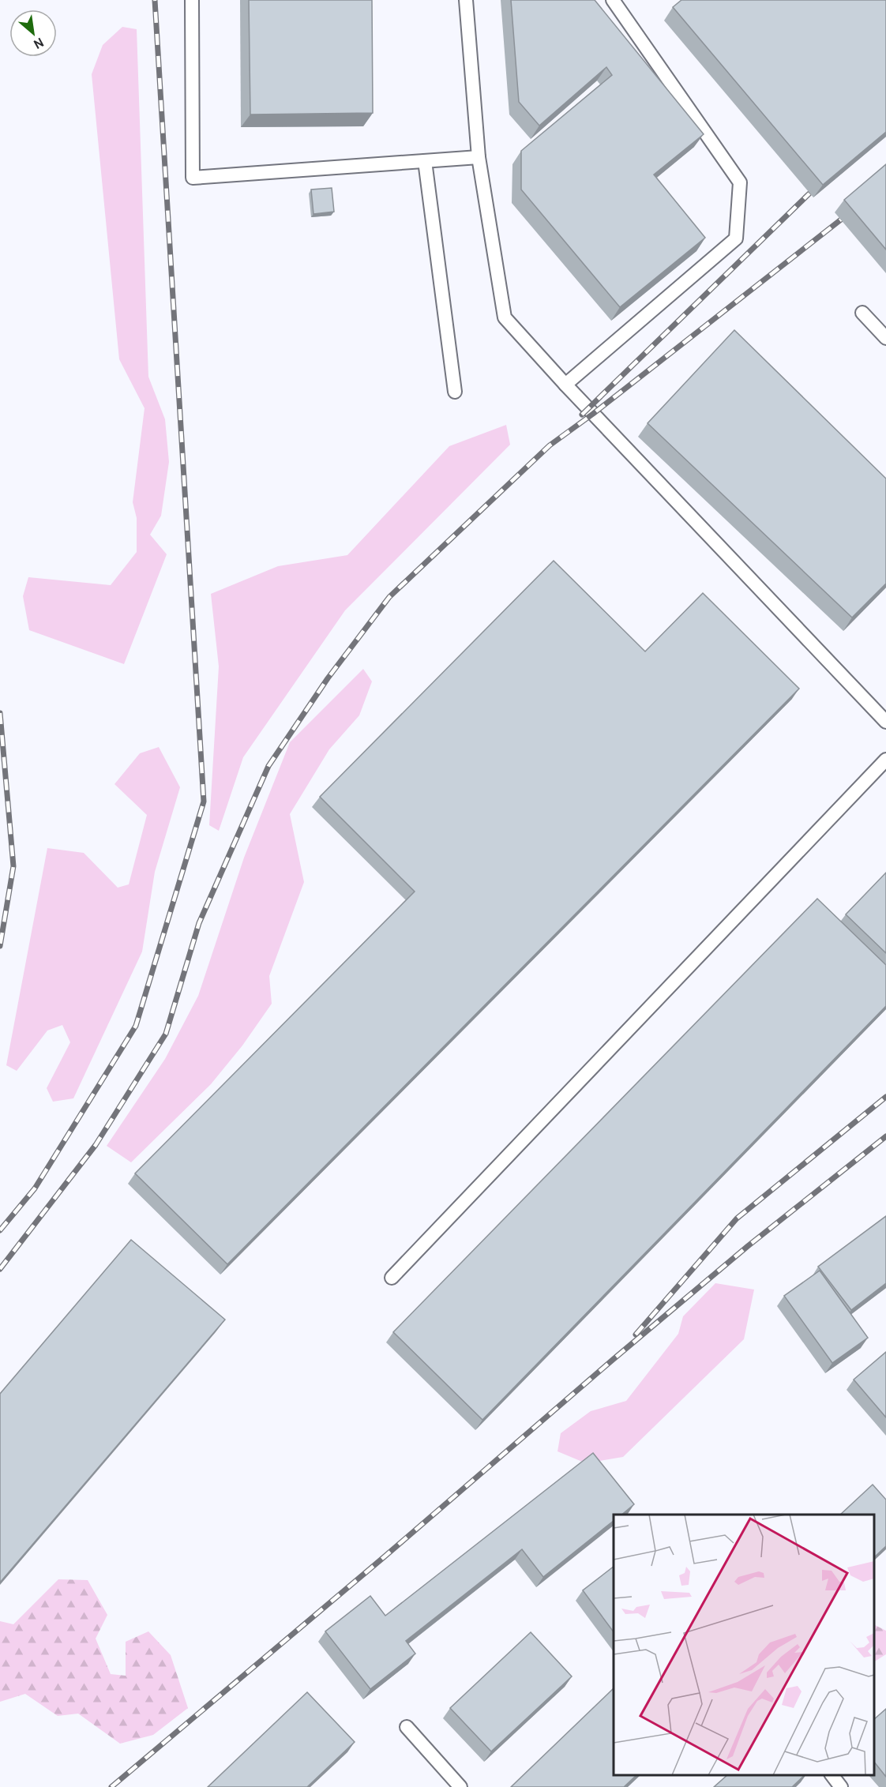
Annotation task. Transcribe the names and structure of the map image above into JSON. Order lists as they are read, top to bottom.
{
  "north": "bottom right"
}
